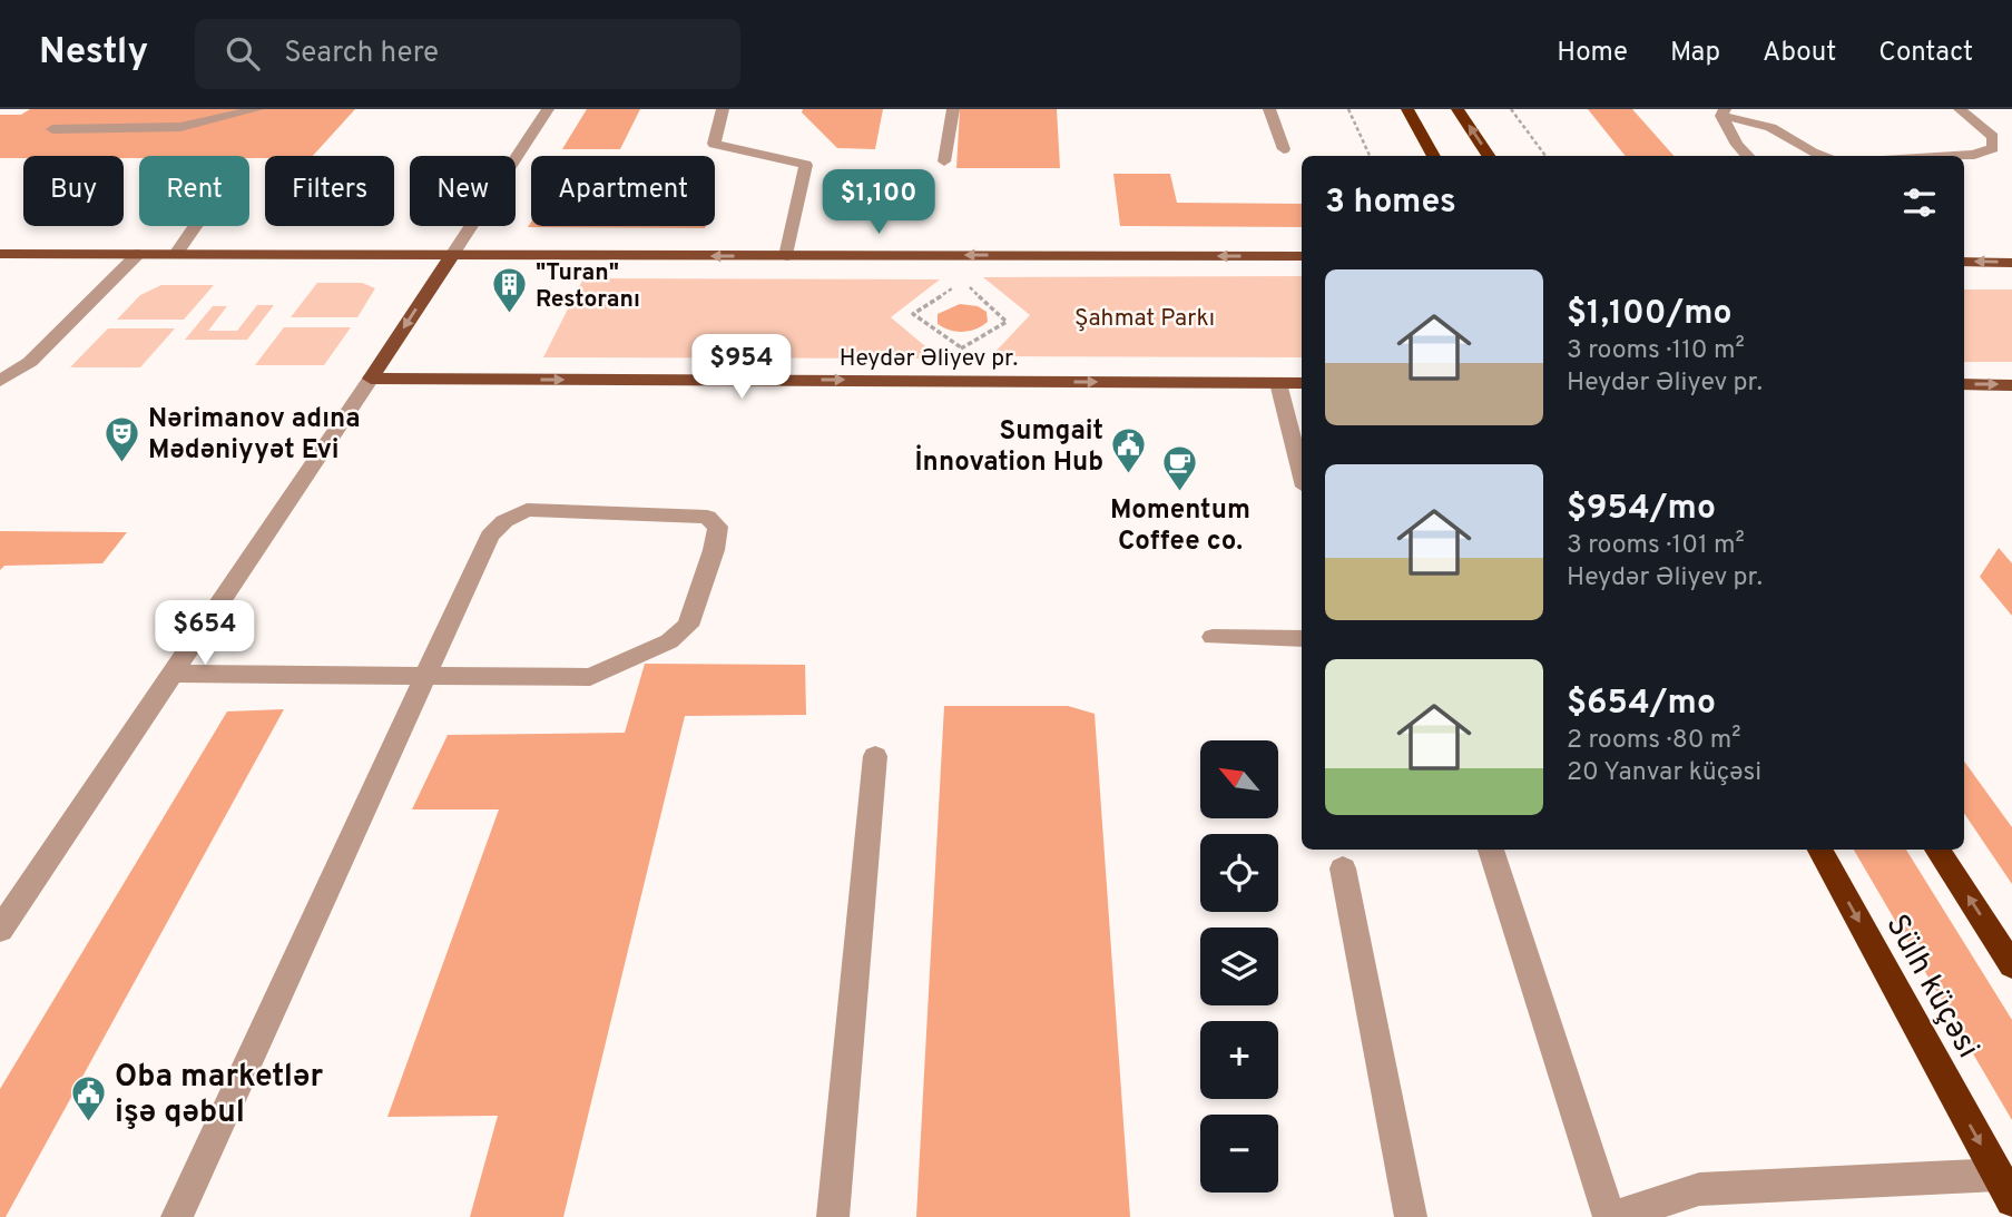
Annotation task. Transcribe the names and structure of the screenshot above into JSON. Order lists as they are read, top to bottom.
{
  "streets": {
    "highway": ["Sülh küçəsi"],
    "main road": ["Heydər Əliyev pr."]
  },
  "parks": ["Şahmat Parkı"],
  "places": {
    "building": ["\"Turan\" Restoranı"],
    "theatre": ["Nərimanov adına Mədəniyyət Evi"],
    "public building": ["Sumgait İnnovation Hub", "Oba marketlər işə qəbul"],
    "cafe": ["Momentum Coffee co."]
  },
  "north": "top left",
  "page": {
    "header": "Nestly",
    "search": "Search here",
    "nav": [
      "Home",
      "Map",
      "About",
      "Contact"
    ],
    "chip": [
      "Buy",
      "Rent",
      "Filters",
      "New",
      "Apartment"
    ],
    "heading": "3 homes",
    "price": ["$1,100", "$954", "$654"],
    "list": [
      {
        "name": "$1,100/mo",
        "note": "3 rooms · 110 m² · Heydər Əliyev pr."
      },
      {
        "name": "$954/mo",
        "note": "3 rooms · 101 m² · Heydər Əliyev pr."
      },
      {
        "name": "$654/mo",
        "note": "2 rooms · 80 m² · 20 Yanvar küçəsi"
      }
    ],
    "map_buttons": ["+", "−"]
  }
}
